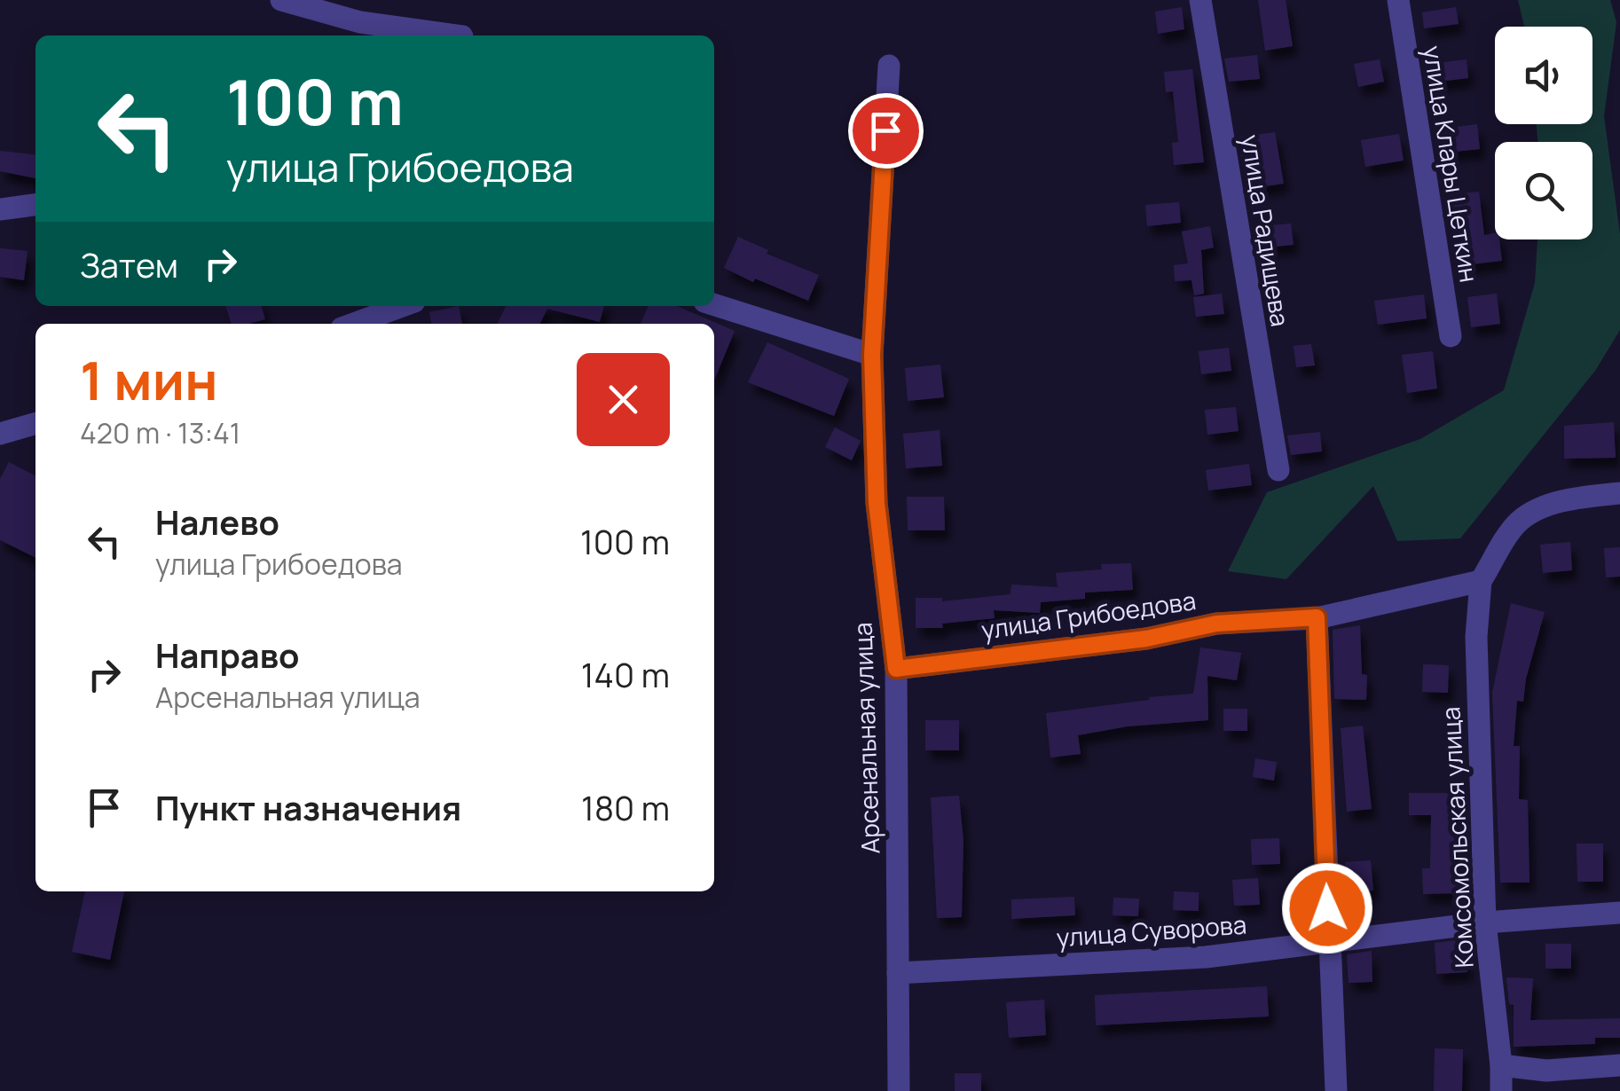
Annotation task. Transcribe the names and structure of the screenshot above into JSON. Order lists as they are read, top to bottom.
{
  "streets": {
    "street": [
      "улица Клары Цеткин",
      "улица Радищева",
      "улица Грибоедова",
      "Арсенальная улица",
      "Комсомольская улица",
      "улица Суворова"
    ]
  },
  "crossings": [
    ["улица Грибоедова", "Арсенальная улица"],
    ["улица Грибоедова", "Комсомольская улица"],
    ["Арсенальная улица", "улица Суворова"],
    ["Комсомольская улица", "улица Суворова"]
  ],
  "page": {
    "turn": ["100 m", "улица Грибоедова"],
    "then": "Затем",
    "heading": ["1 мин", "420 m · 13:41"],
    "list": [
      {
        "name": "Налево",
        "note": "улица Грибоедова",
        "value": "100 m"
      },
      {
        "name": "Направо",
        "note": "Арсенальная улица",
        "value": "140 m"
      },
      {
        "name": "Пункт назначения",
        "value": "180 m"
      }
    ]
  }
}
